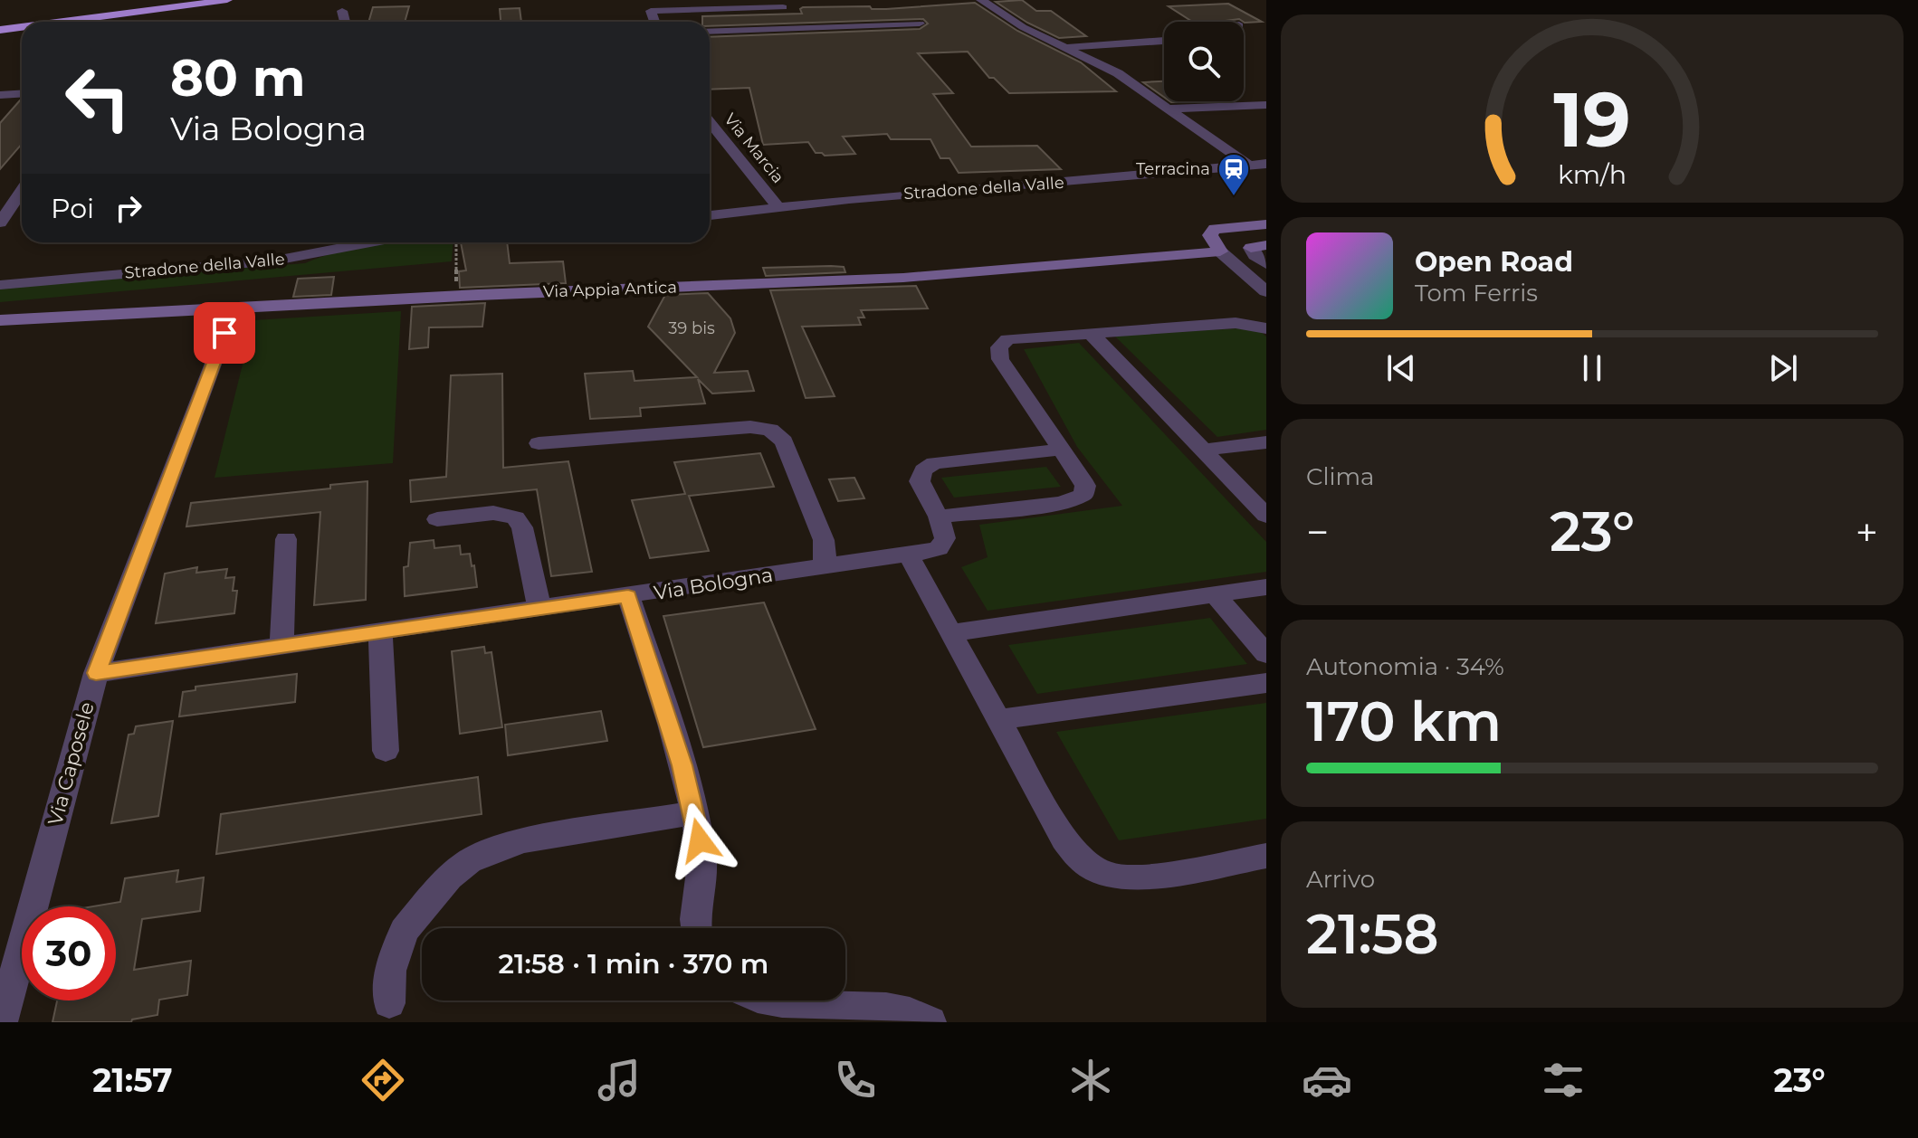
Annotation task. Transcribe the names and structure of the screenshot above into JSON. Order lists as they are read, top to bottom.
{
  "streets": {
    "street": [
      "Via Marcia",
      "Stradone della Valle",
      "Via Appia Antica",
      "Via Bologna",
      "Via Caposele"
    ]
  },
  "crossings": [
    ["Via Marcia", "Stradone della Valle"],
    ["Via Appia Antica", "Via Caposele"],
    ["Via Bologna", "Via Caposele"]
  ],
  "places": {
    "station": ["Terracina"]
  },
  "house_numbers": ["39 bis"],
  "page": {
    "turn": ["80 m", "Via Bologna"],
    "then": "Poi",
    "song": ["Open Road", "Tom Ferris"],
    "tile": [
      "Clima",
      ["Autonomia · 34%", "170 km"],
      ["Arrivo", "21:58"]
    ],
    "heat": ["−", "23°", "+"],
    "limit": "30",
    "trip": "21:58 · 1 min · 370 m",
    "tabs": ["21:57", "23°"],
    "gauge": ["19", "km/h"]
  }
}
